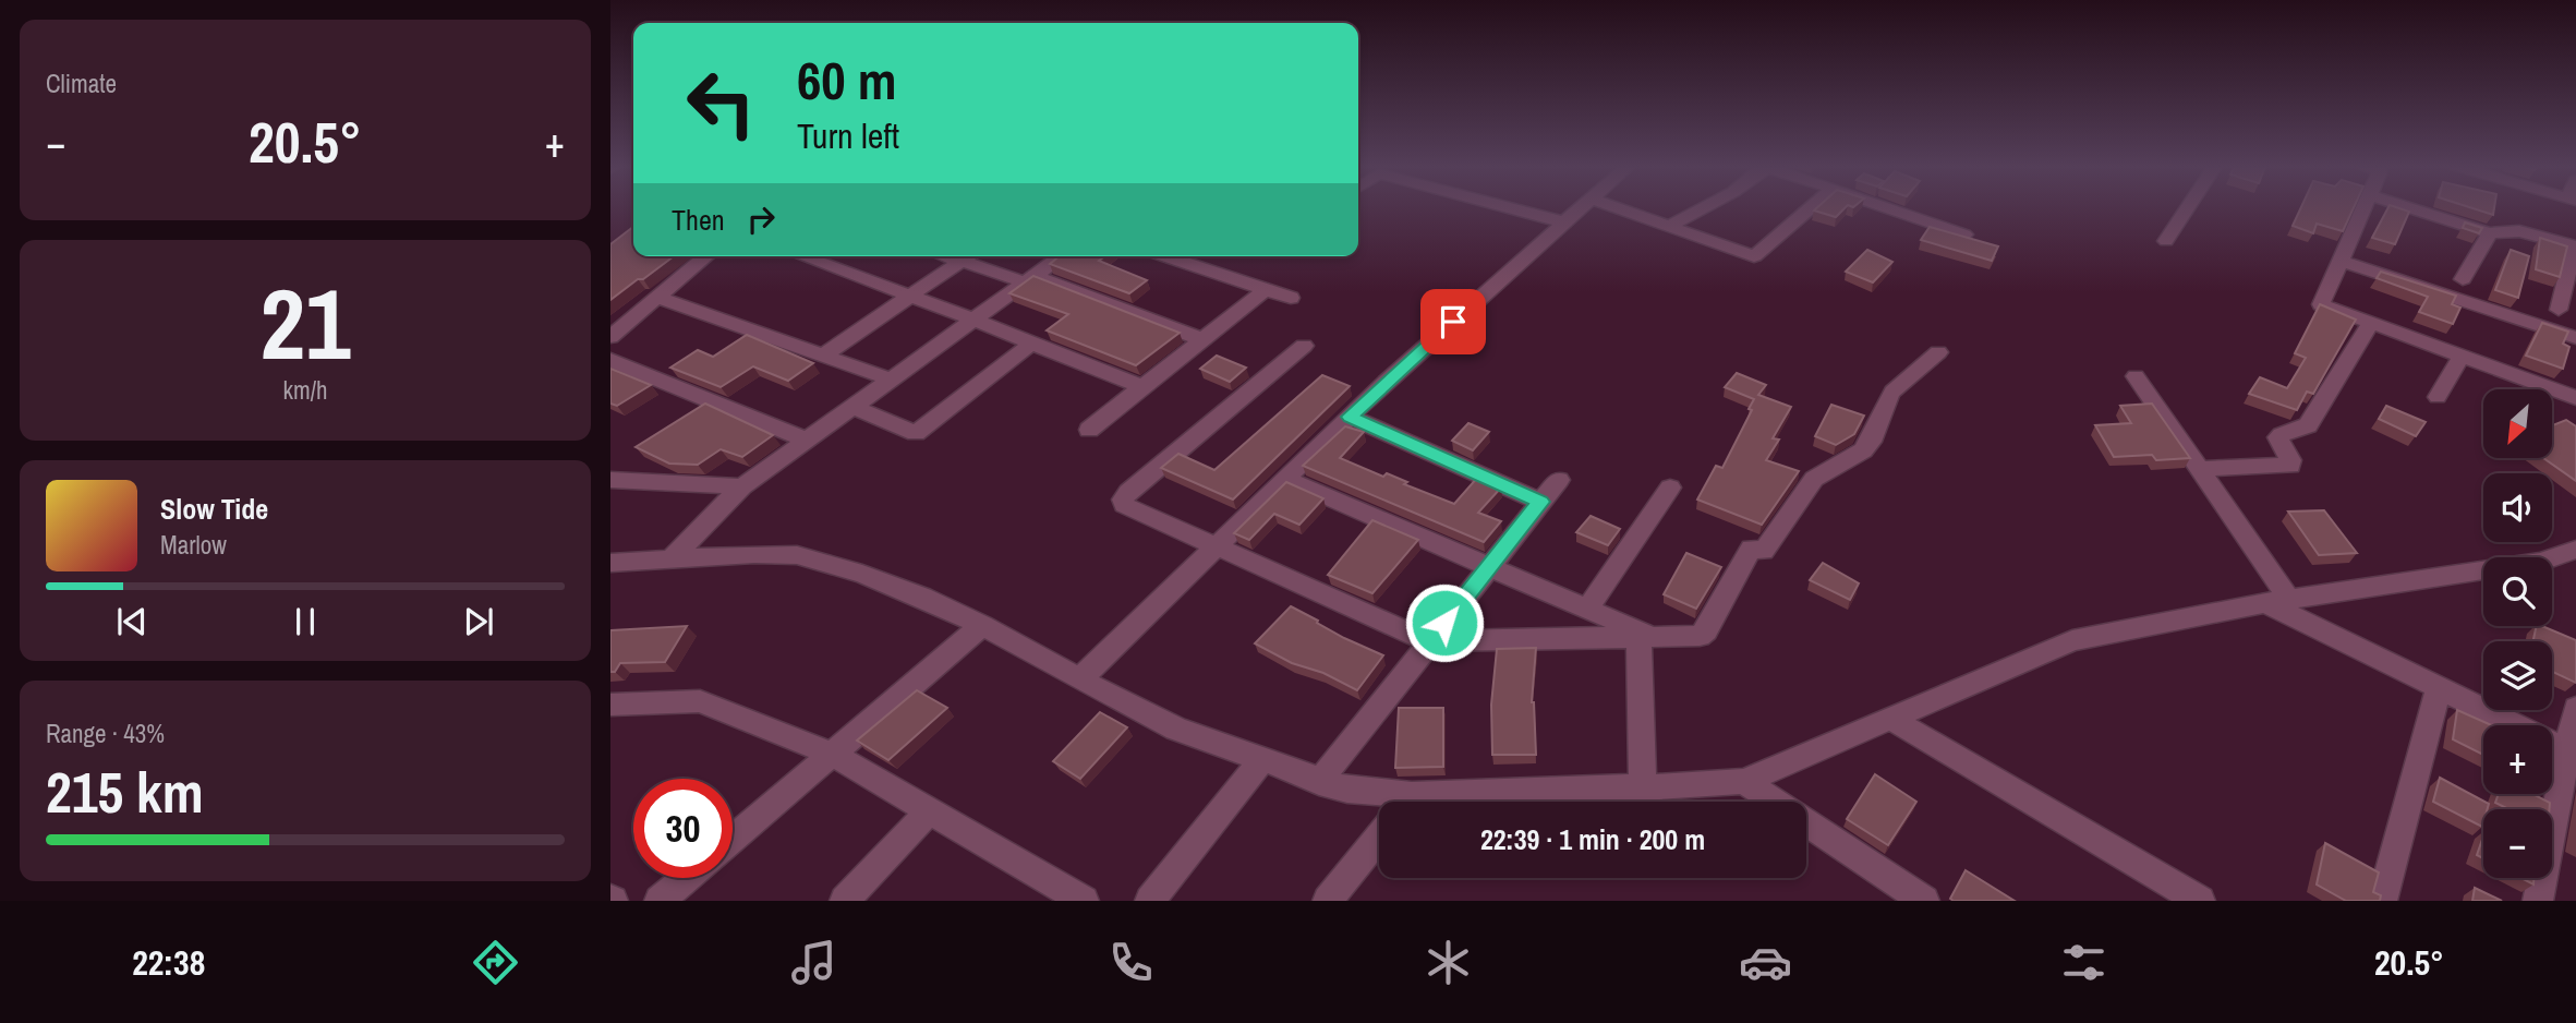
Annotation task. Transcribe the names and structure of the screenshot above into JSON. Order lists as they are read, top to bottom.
{
  "north": "bottom left",
  "page": {
    "tile": [
      "Climate",
      ["21", "km/h"],
      ["Range · 43%", "215 km"]
    ],
    "turn": ["60 m", "Turn left"],
    "heat": ["−", "20.5°", "+"],
    "then": "Then",
    "map_buttons": ["+", "−"],
    "song": ["Slow Tide", "Marlow"],
    "limit": "30",
    "trip": "22:39 · 1 min · 200 m",
    "tabs": ["22:38", "20.5°"]
  }
}
